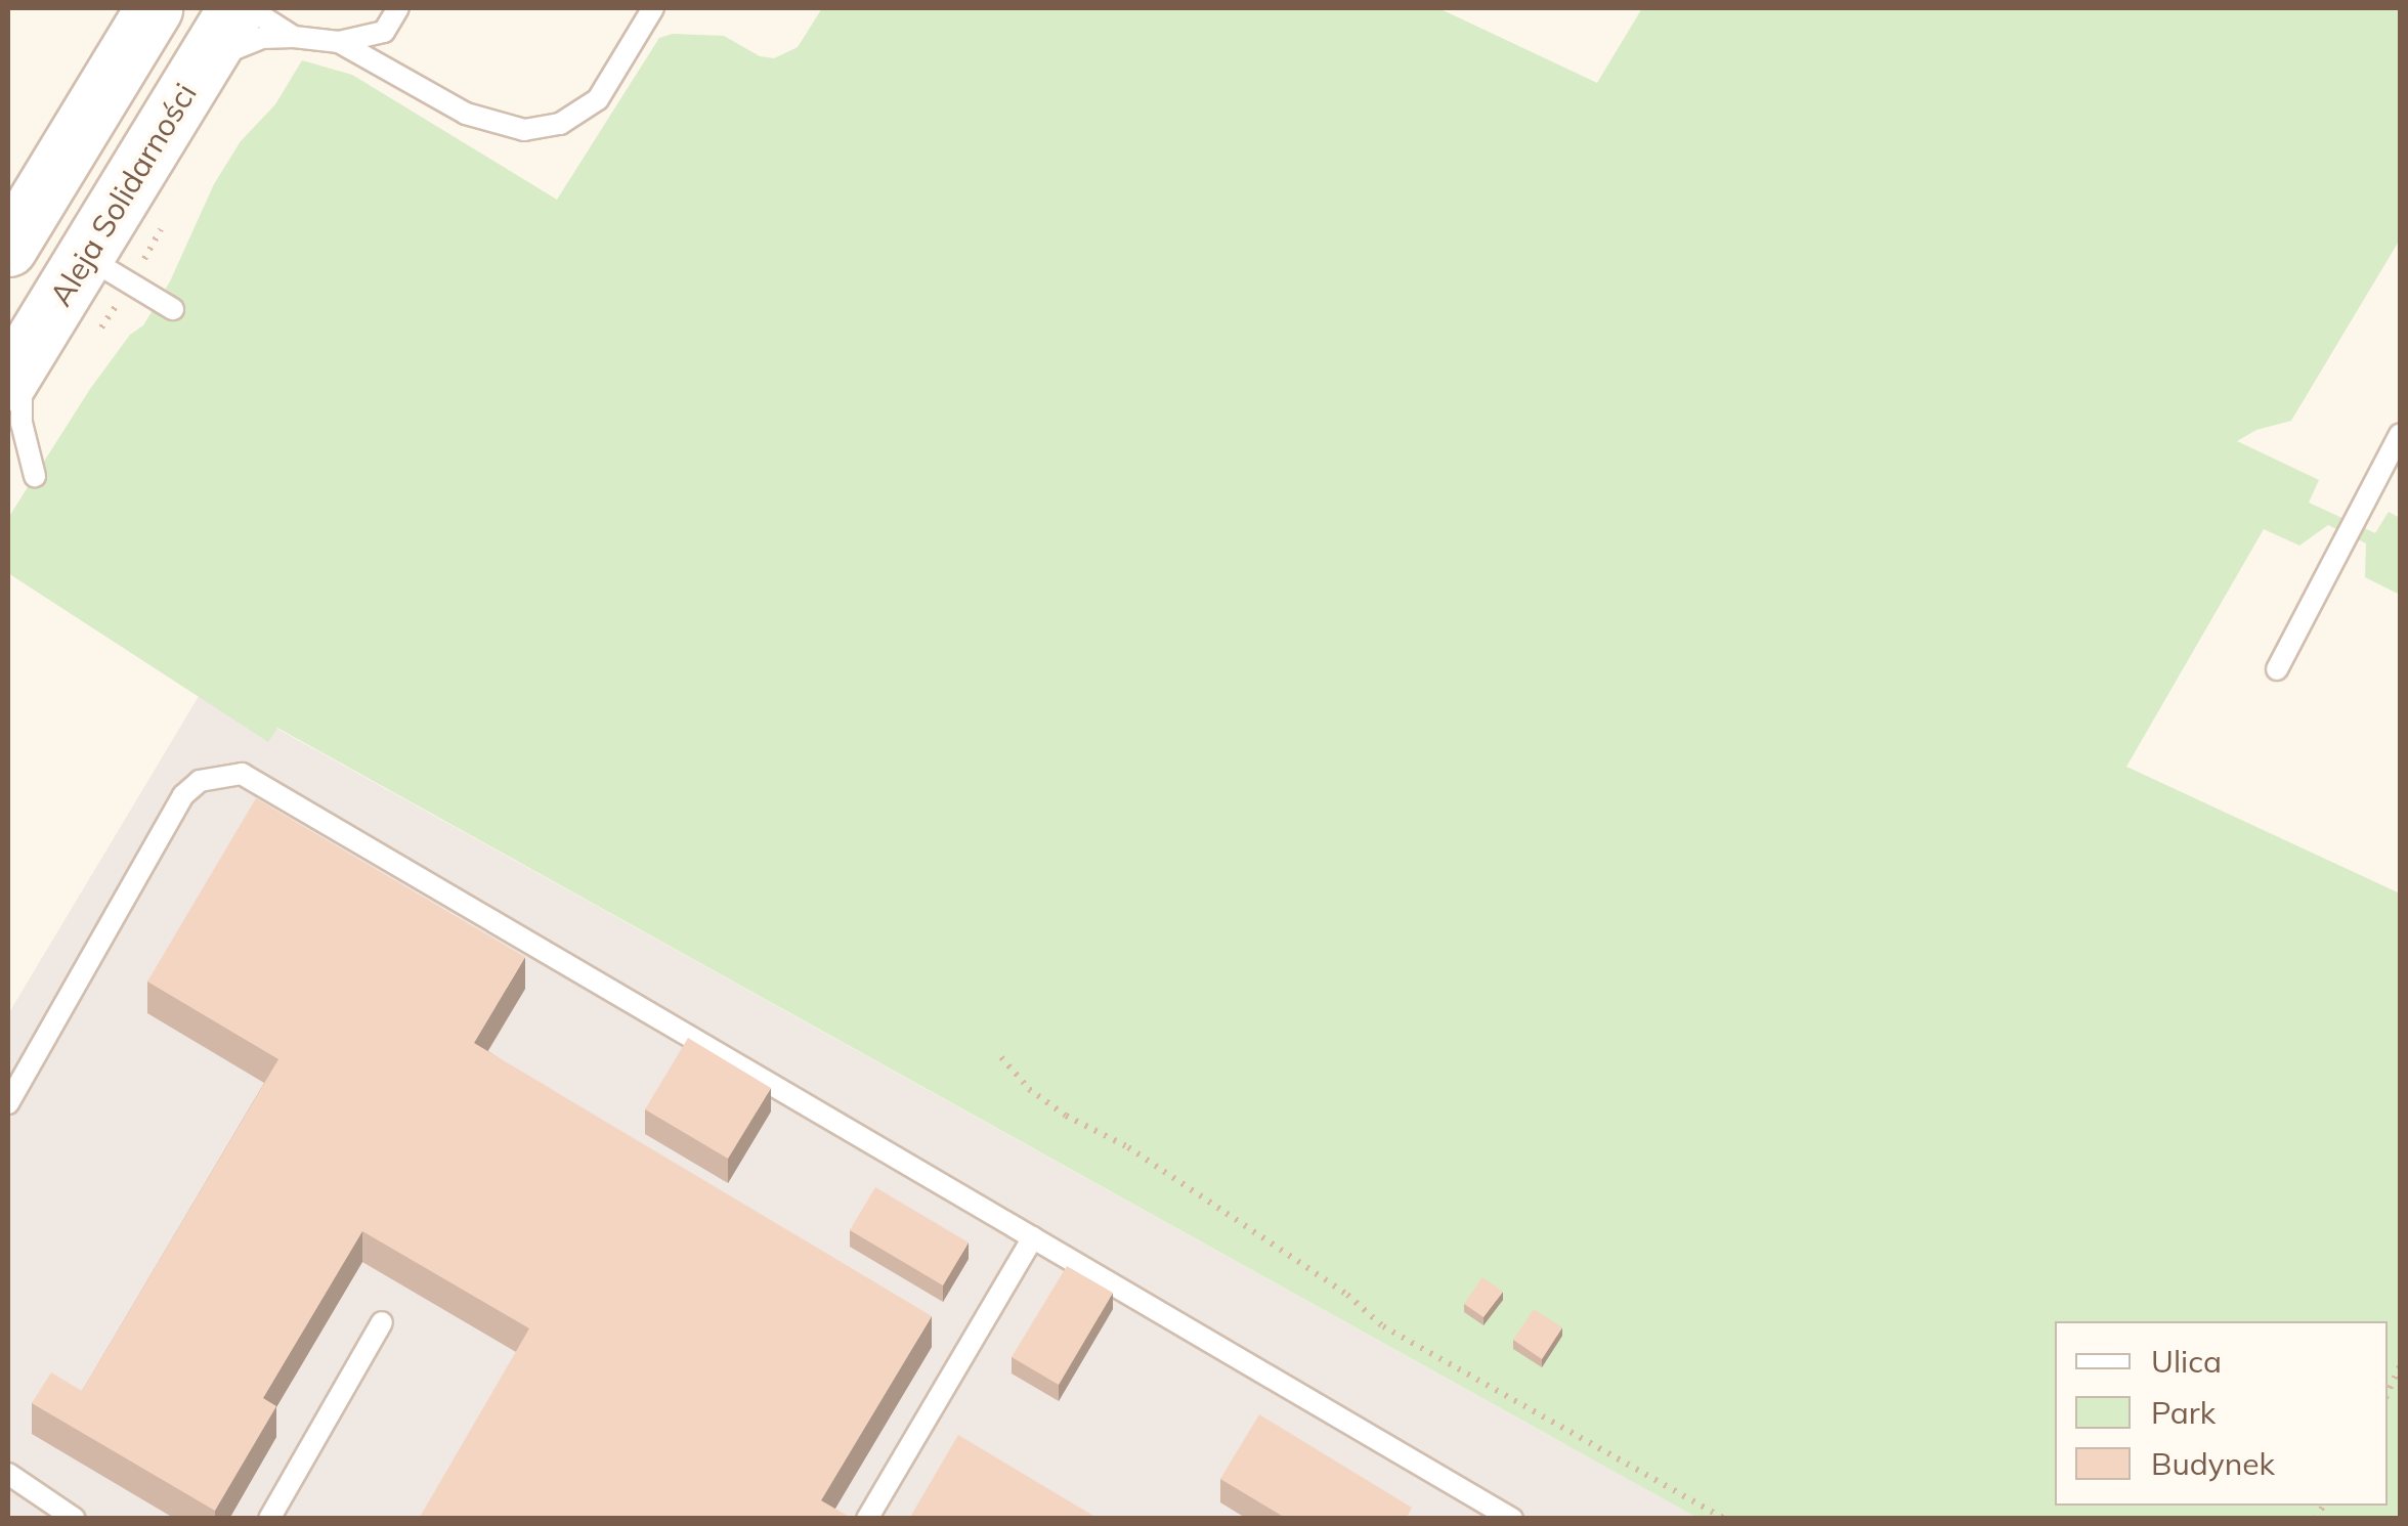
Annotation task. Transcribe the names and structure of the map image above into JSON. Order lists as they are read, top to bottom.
{
  "streets": {
    "main road": ["Aleja Solidarności"]
  },
  "legend": ["Ulica", "Park", "Budynek"]
}
